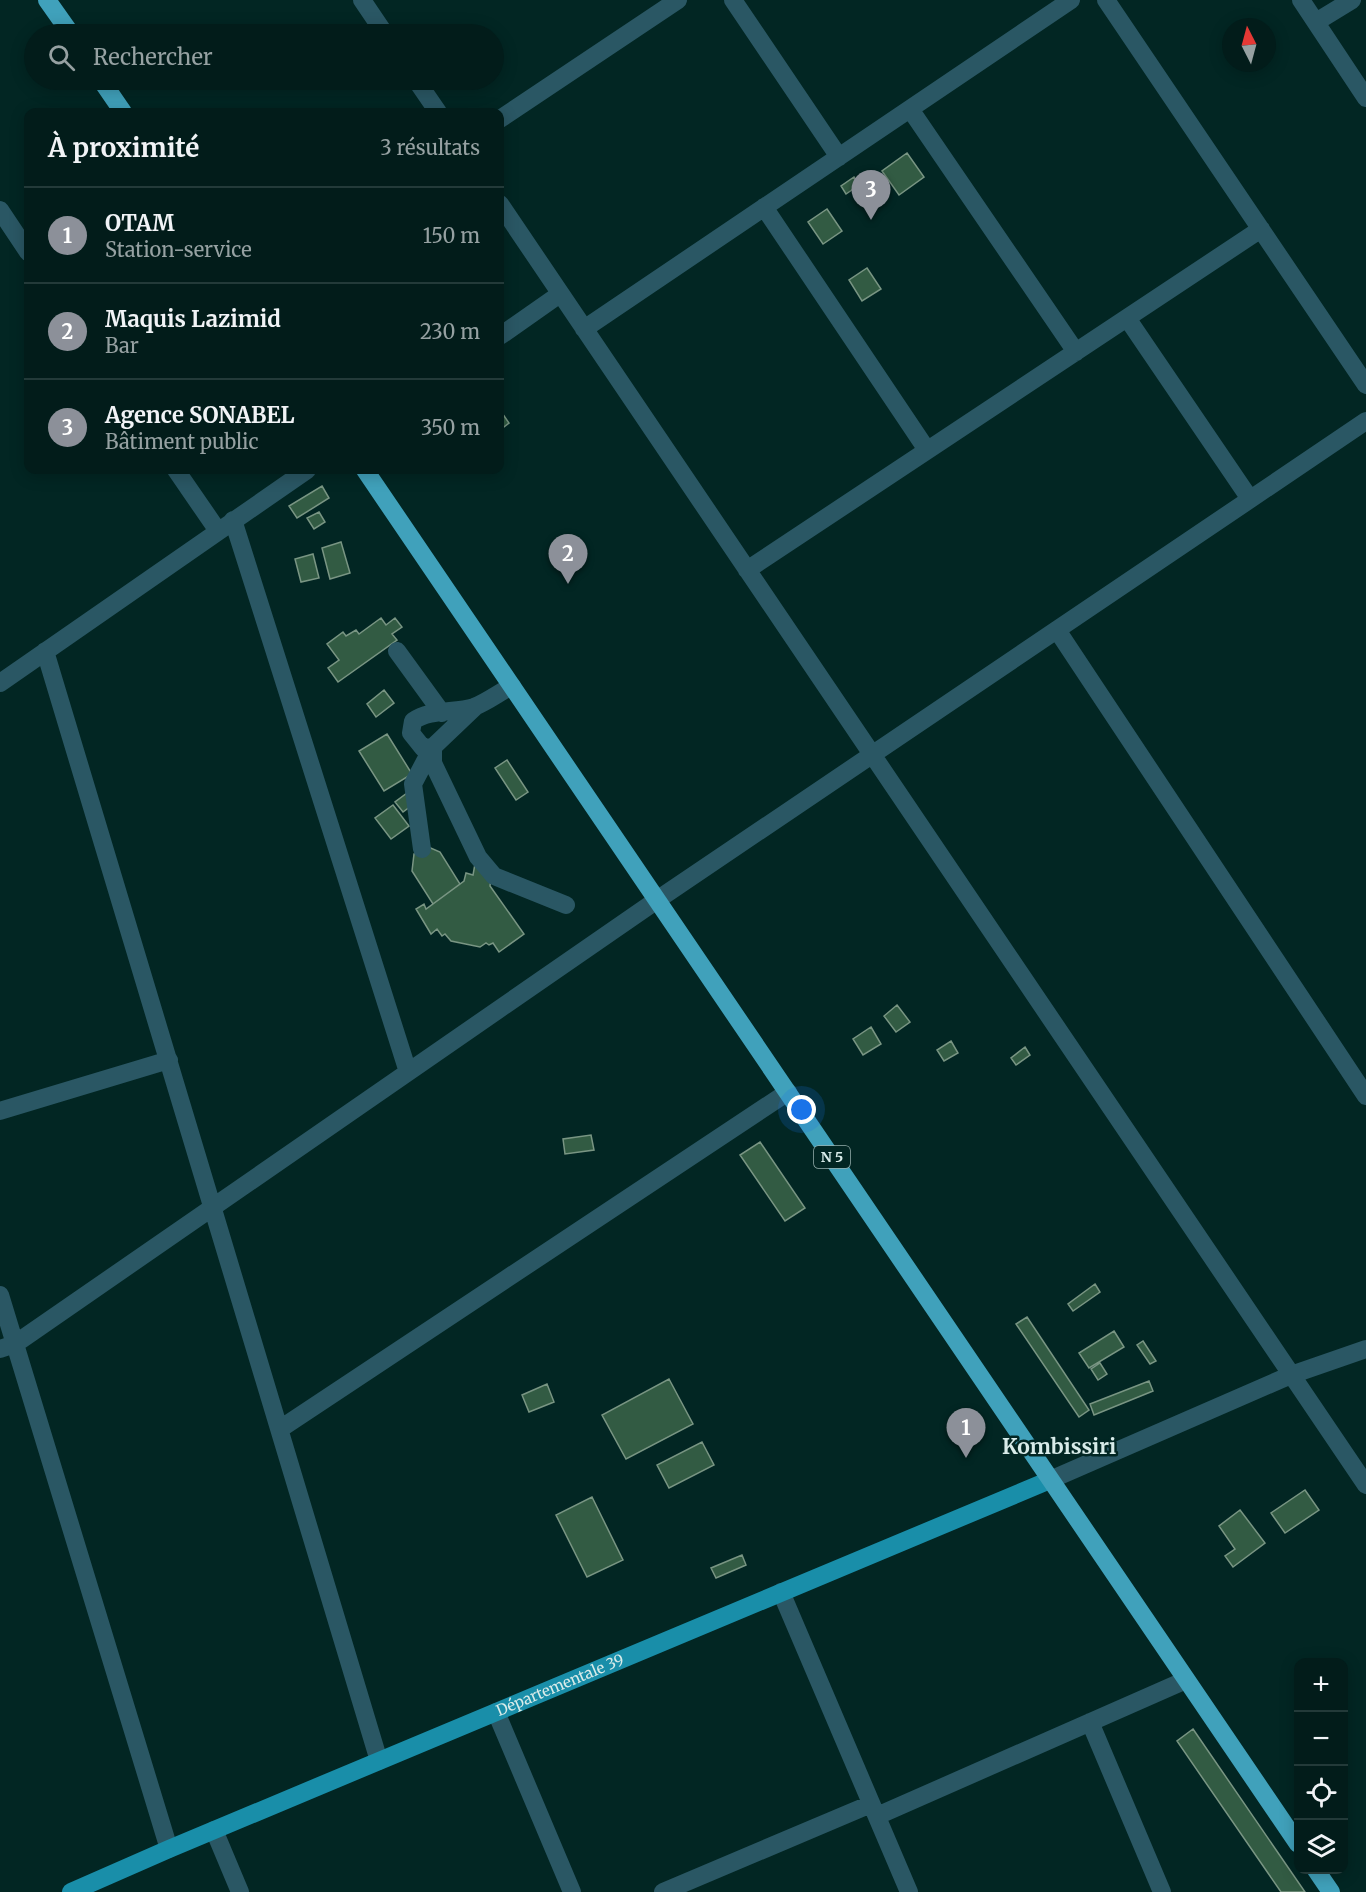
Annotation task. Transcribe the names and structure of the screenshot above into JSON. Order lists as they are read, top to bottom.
{
  "streets": {
    "highway": ["N 5"],
    "main road": ["Départementale 39"]
  },
  "crossings": [
    ["N 5", "Départementale 39"]
  ],
  "districts": ["Kombissiri"],
  "north": "top",
  "page": {
    "search": "Rechercher",
    "heading": ["À proximité", "3 résultats"],
    "pins": ["3", "2", "1"],
    "list": [
      {
        "mark": "1",
        "name": "OTAM",
        "note": "Station-service",
        "value": "150 m"
      },
      {
        "mark": "2",
        "name": "Maquis Lazimid",
        "note": "Bar",
        "value": "230 m"
      },
      {
        "mark": "3",
        "name": "Agence SONABEL",
        "note": "Bâtiment public",
        "value": "350 m"
      }
    ],
    "map_buttons": ["+", "−"]
  }
}
